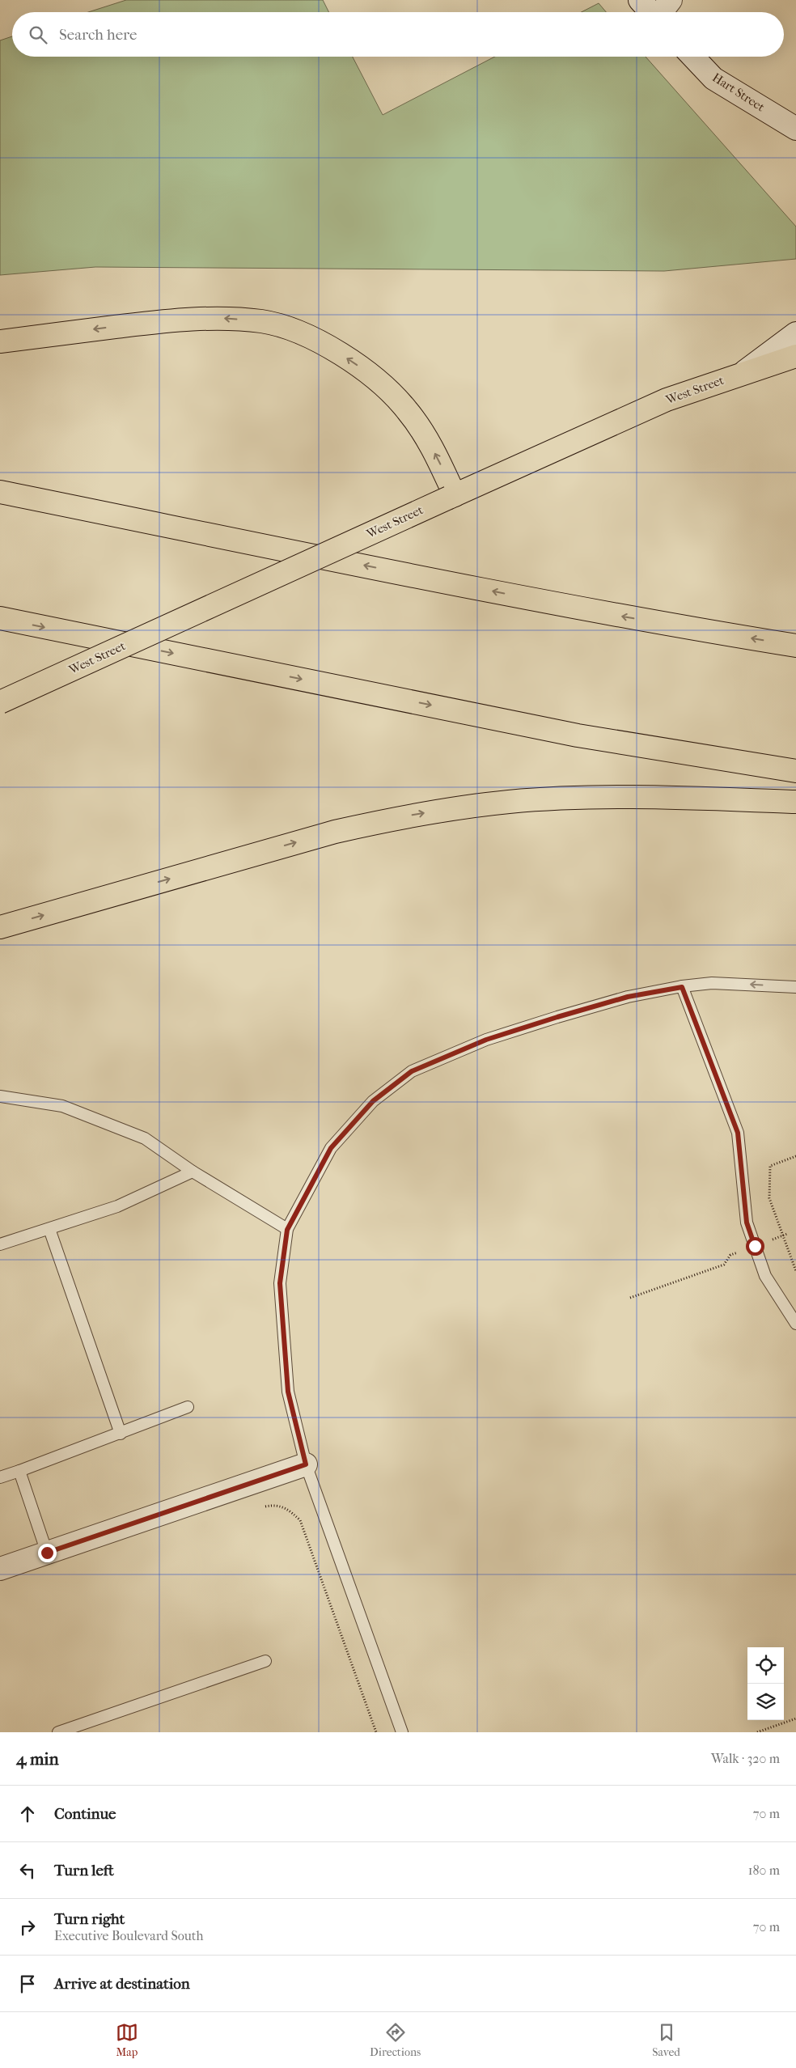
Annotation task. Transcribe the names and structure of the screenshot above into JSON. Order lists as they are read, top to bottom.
{
  "streets": {
    "main road": ["West Street"],
    "street": ["Hart Street"]
  },
  "page": {
    "search": "Search here",
    "heading": ["4 min", "Walk · 320 m"],
    "list": [
      ["Continue", "70 m"],
      ["Turn left", "180 m"],
      ["Turn right", "Executive Boulevard South", "70 m"],
      "Arrive at destination"
    ],
    "nav": ["Map", "Directions", "Saved"]
  }
}
